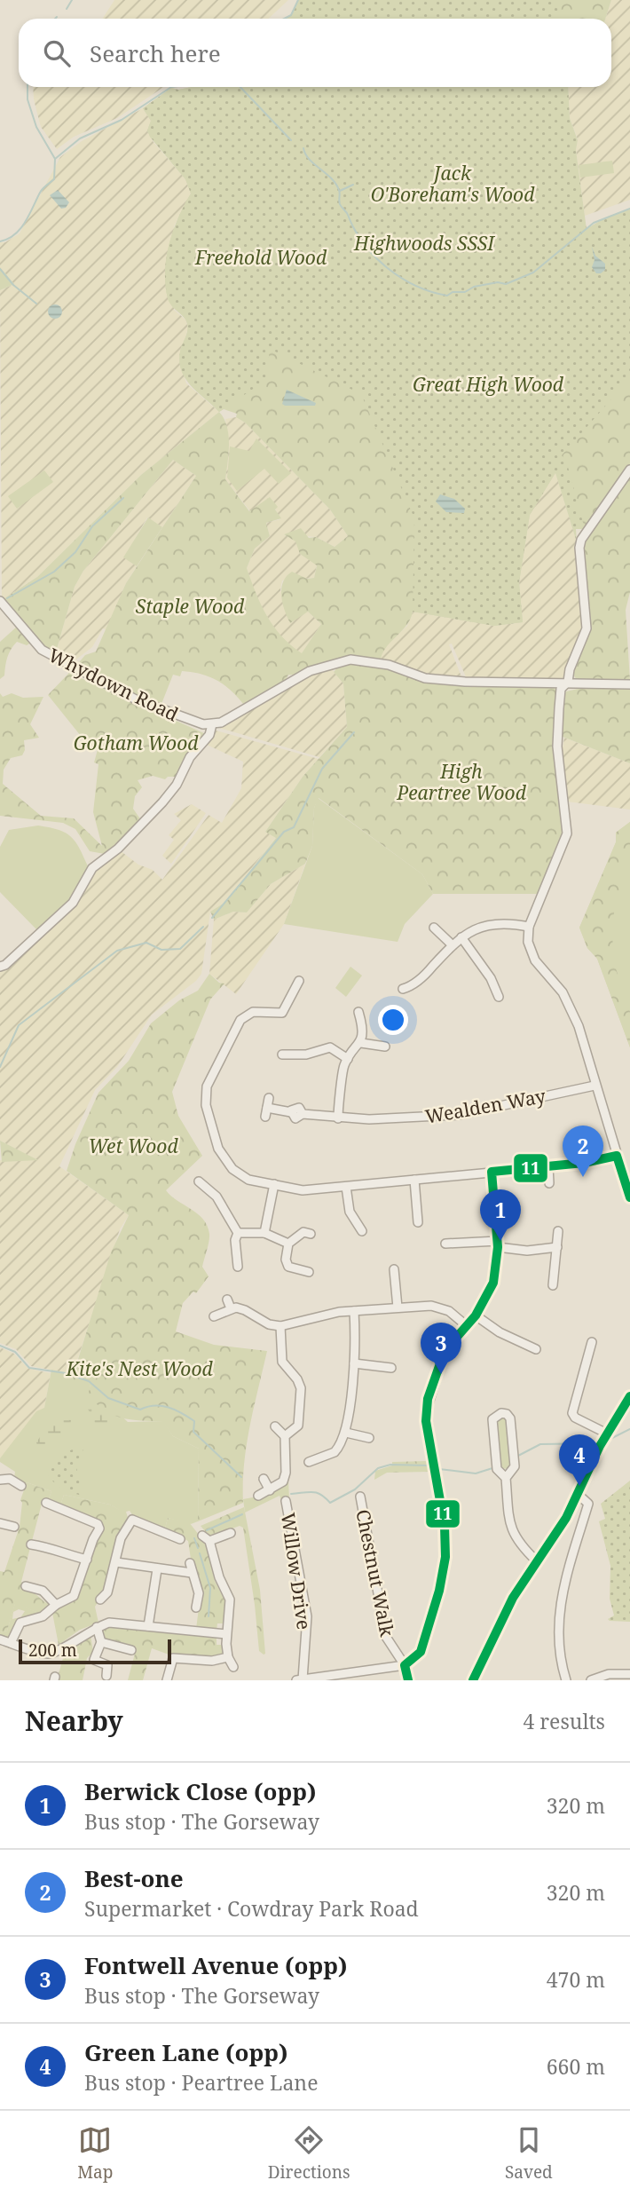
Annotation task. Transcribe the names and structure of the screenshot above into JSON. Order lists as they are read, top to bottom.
{
  "streets": {
    "street": [
      "Whydown Road",
      "Wealden Way",
      "Willow Drive",
      "Chestnut Walk"
    ]
  },
  "parks": [
    "Jack O'Boreham's Wood",
    "Highwoods SSSI",
    "Freehold Wood",
    "Great High Wood",
    "Staple Wood",
    "Gotham Wood",
    "High Peartree Wood",
    "Wet Wood",
    "Kite's Nest Wood"
  ],
  "lines": ["transit line 11"],
  "scale_bar": "200 m",
  "page": {
    "search": "Search here",
    "pins": [
      "2",
      "1",
      "3",
      "4"
    ],
    "scale": "200 m",
    "heading": ["Nearby", "4 results"],
    "list": [
      {
        "mark": "1",
        "name": "Berwick Close (opp)",
        "note": "Bus stop · The Gorseway",
        "value": "320 m"
      },
      {
        "mark": "2",
        "name": "Best-one",
        "note": "Supermarket · Cowdray Park Road",
        "value": "320 m"
      },
      {
        "mark": "3",
        "name": "Fontwell Avenue (opp)",
        "note": "Bus stop · The Gorseway",
        "value": "470 m"
      },
      {
        "mark": "4",
        "name": "Green Lane (opp)",
        "note": "Bus stop · Peartree Lane",
        "value": "660 m"
      }
    ],
    "nav": ["Map", "Directions", "Saved"]
  }
}
